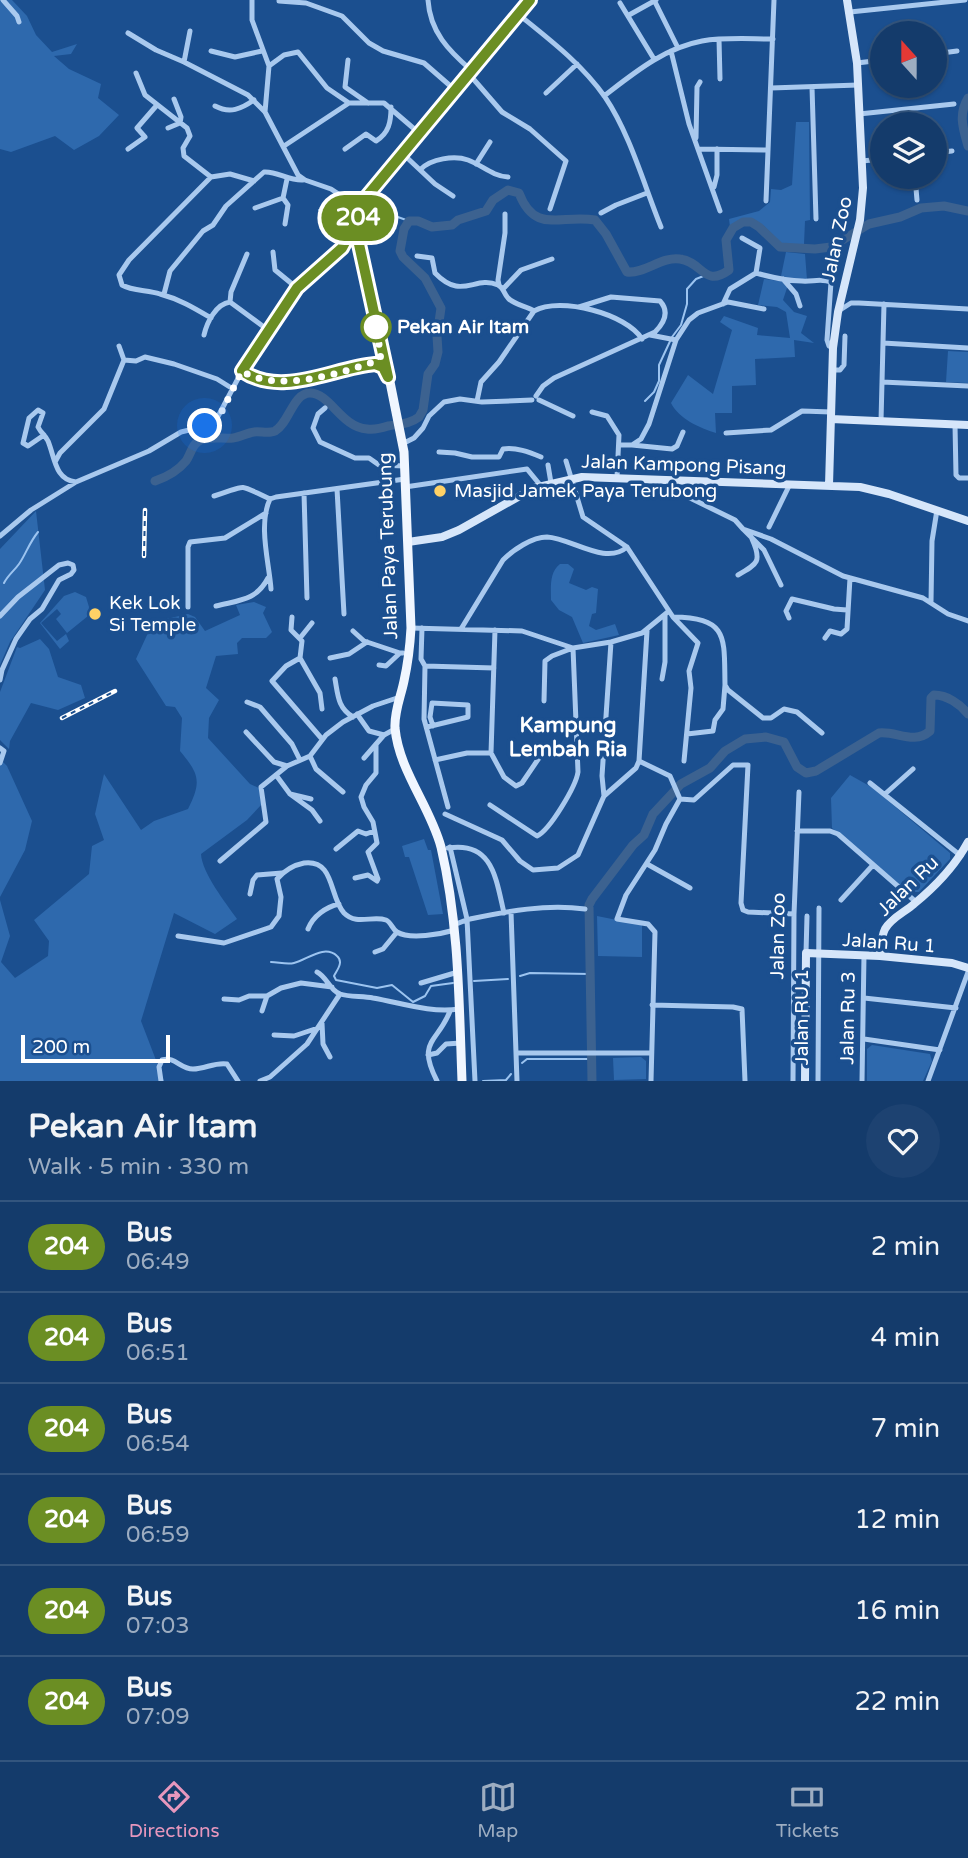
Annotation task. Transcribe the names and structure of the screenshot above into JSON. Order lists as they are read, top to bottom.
{
  "streets": {
    "main road": [
      "Jalan Zoo",
      "Jalan Kampong Pisang",
      "Jalan Paya Terubung",
      "Jalan Ru",
      "Jalan Ru 1"
    ],
    "street": ["Jalan RU 1", "Jalan Ru 3"]
  },
  "crossings": [
    ["Jalan Zoo", "Jalan Kampong Pisang"],
    ["Jalan Zoo", "Jalan Ru 1"],
    ["Jalan Kampong Pisang", "Jalan Paya Terubung"],
    ["Jalan Ru", "Jalan Ru 1"],
    ["Jalan Ru 1", "Jalan RU 1"],
    ["Jalan Ru 1", "Jalan Ru 3"]
  ],
  "districts": ["Kampung Lembah Ria"],
  "places": ["Pekan Air Itam", "Masjid Jamek Paya Terubong", "Kek Lok Si Temple"],
  "lines": ["bus line 204"],
  "scale_bar": "200 m",
  "north": "top",
  "page": {
    "on_map": "204",
    "scale": "200 m",
    "heading": ["Pekan Air Itam", "Walk · 5 min · 330 m"],
    "list": [
      {
        "mark": "204",
        "name": "Bus",
        "note": "06:49",
        "value": "2 min"
      },
      {
        "mark": "204",
        "name": "Bus",
        "note": "06:51",
        "value": "4 min"
      },
      {
        "mark": "204",
        "name": "Bus",
        "note": "06:54",
        "value": "7 min"
      },
      {
        "mark": "204",
        "name": "Bus",
        "note": "06:59",
        "value": "12 min"
      },
      {
        "mark": "204",
        "name": "Bus",
        "note": "07:03",
        "value": "16 min"
      },
      {
        "mark": "204",
        "name": "Bus",
        "note": "07:09",
        "value": "22 min"
      }
    ],
    "tabs": ["Directions", "Map", "Tickets"]
  }
}
